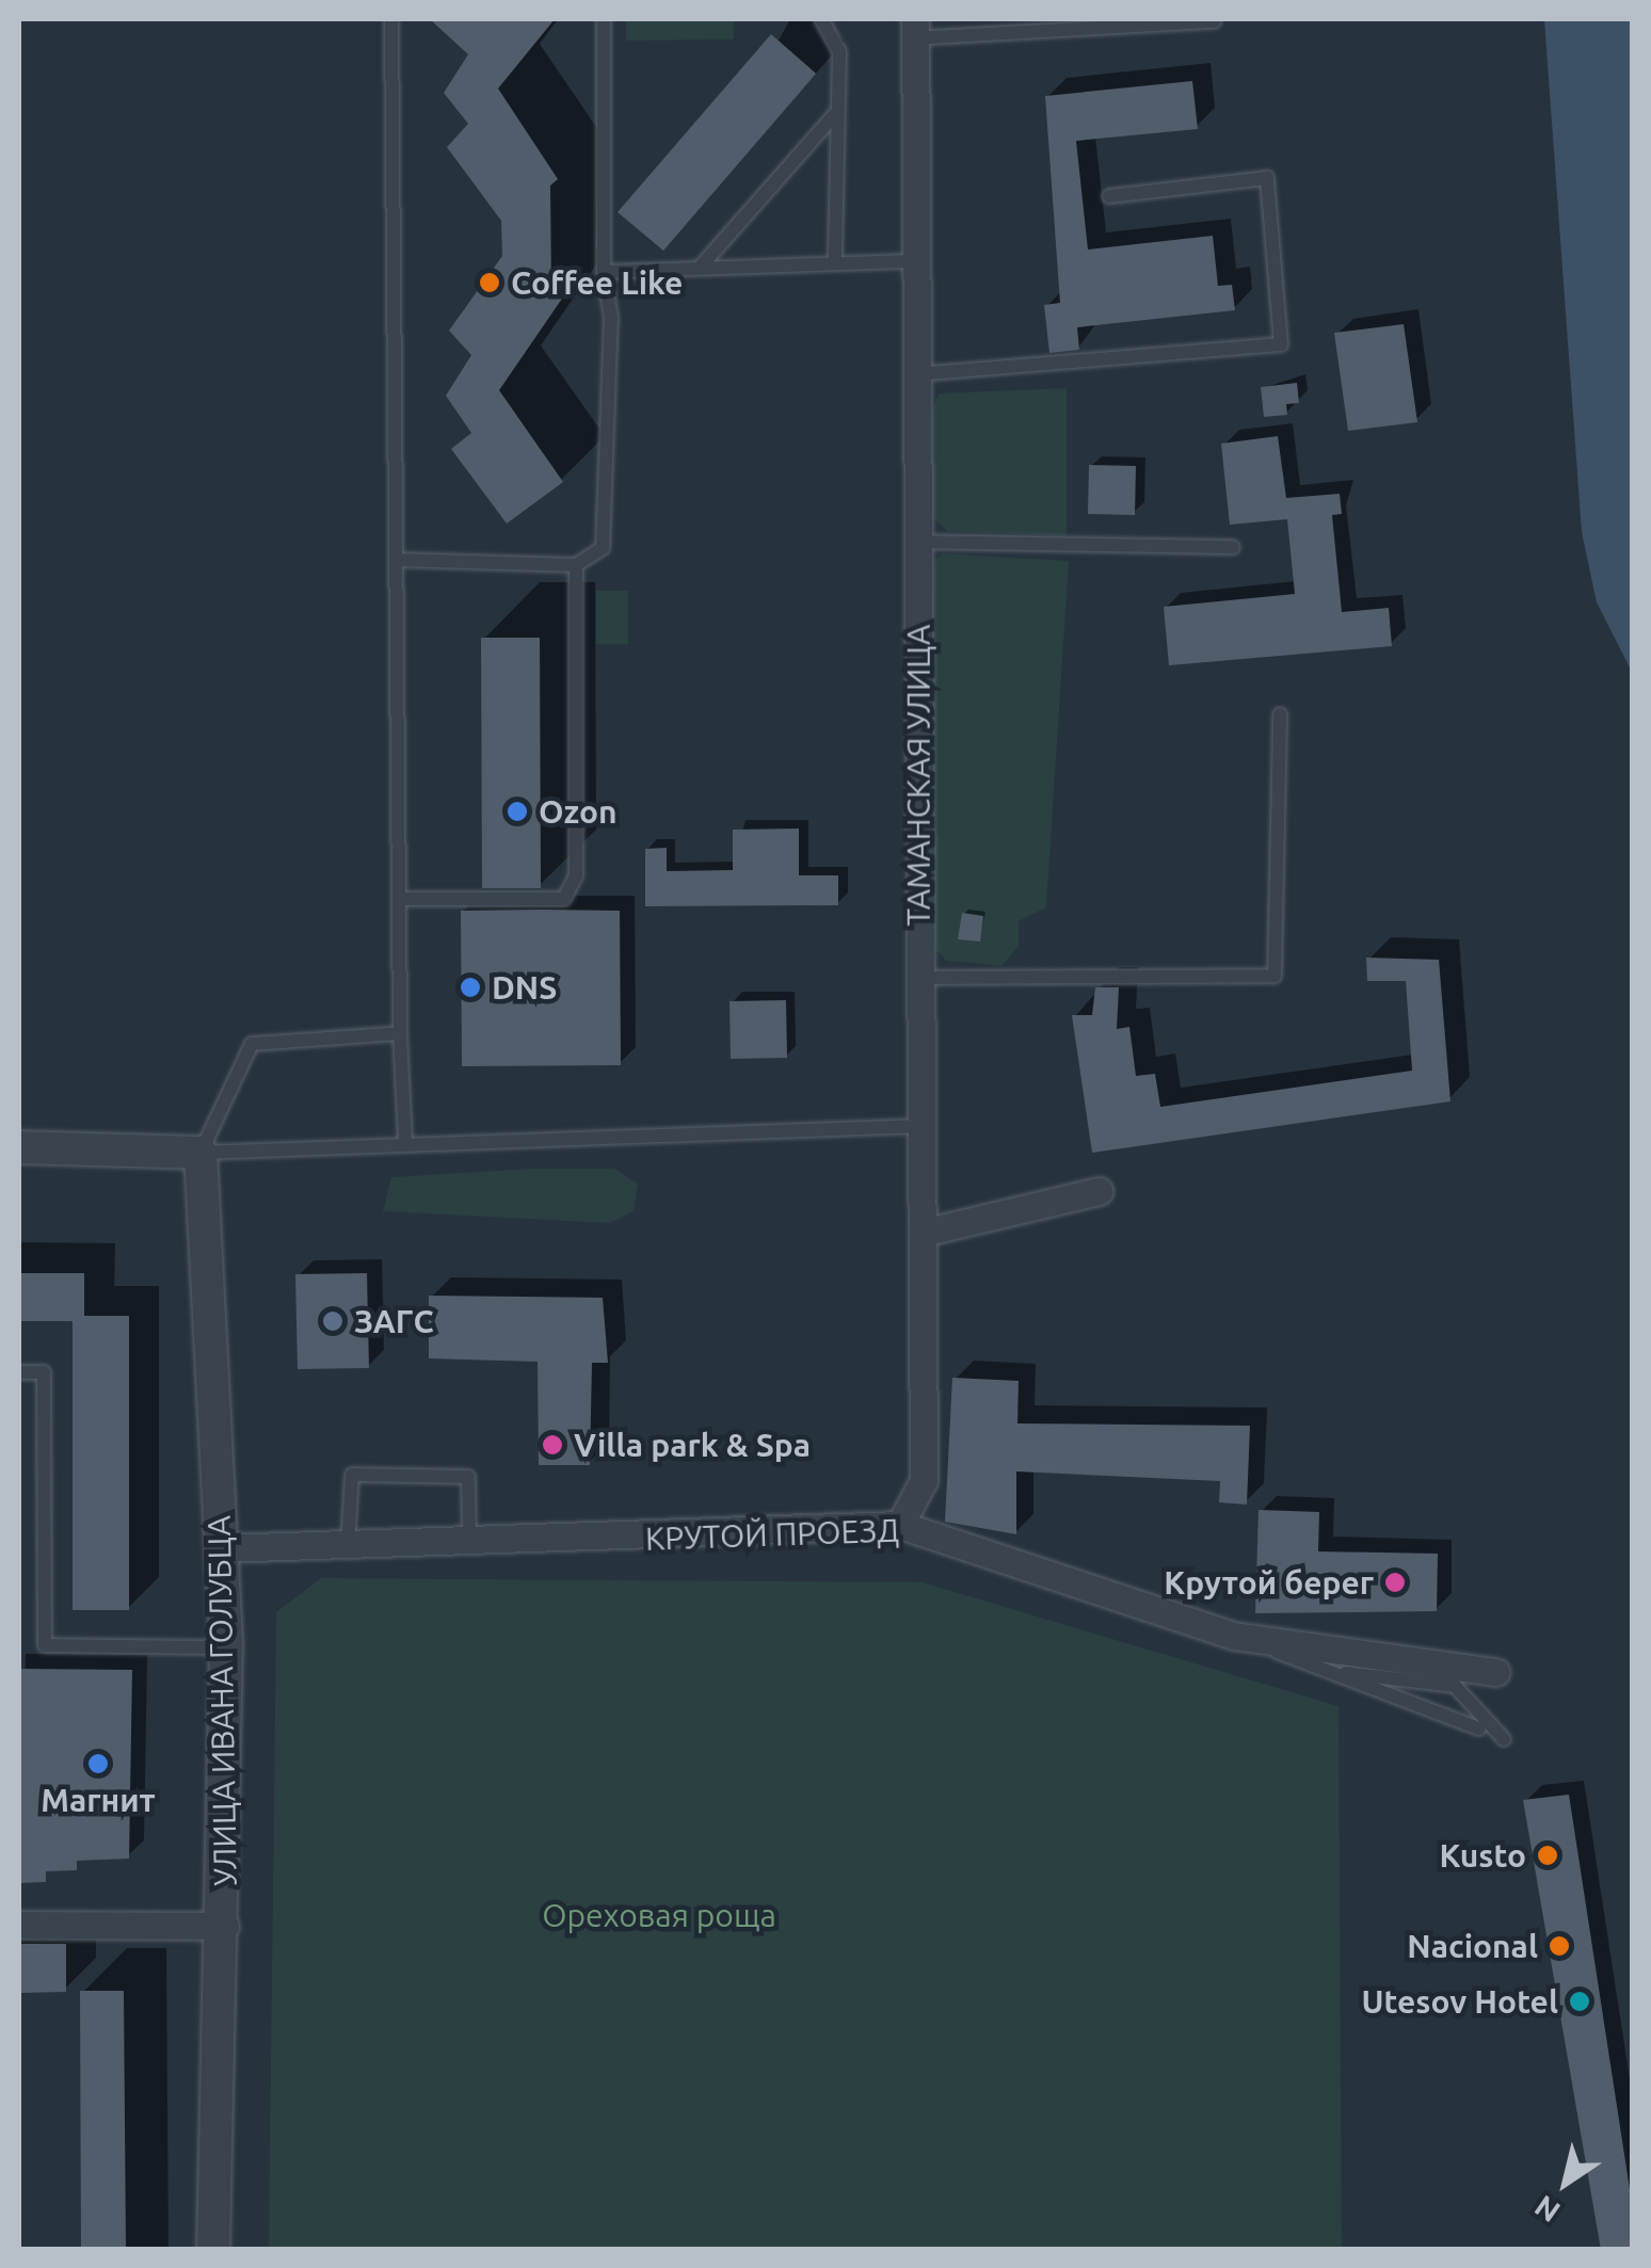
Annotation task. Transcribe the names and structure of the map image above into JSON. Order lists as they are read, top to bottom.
{
  "streets": {
    "street": ["ТАМАНСКАЯ УЛИЦА", "КРУТОЙ ПРОЕЗД", "УЛИЦА ИВАНА ГОЛУБЦА"]
  },
  "crossings": [
    ["ТАМАНСКАЯ УЛИЦА", "КРУТОЙ ПРОЕЗД"],
    ["КРУТОЙ ПРОЕЗД", "УЛИЦА ИВАНА ГОЛУБЦА"]
  ],
  "parks": ["Ореховая роща"],
  "places": [
    "Coffee Like",
    "Ozon",
    "DNS",
    "ЗАГС",
    "Villa park & Spa",
    "Крутой берег",
    "Магнит",
    "Kusto",
    "Nacional",
    "Utesov Hotel"
  ],
  "north": "bottom left"
}
